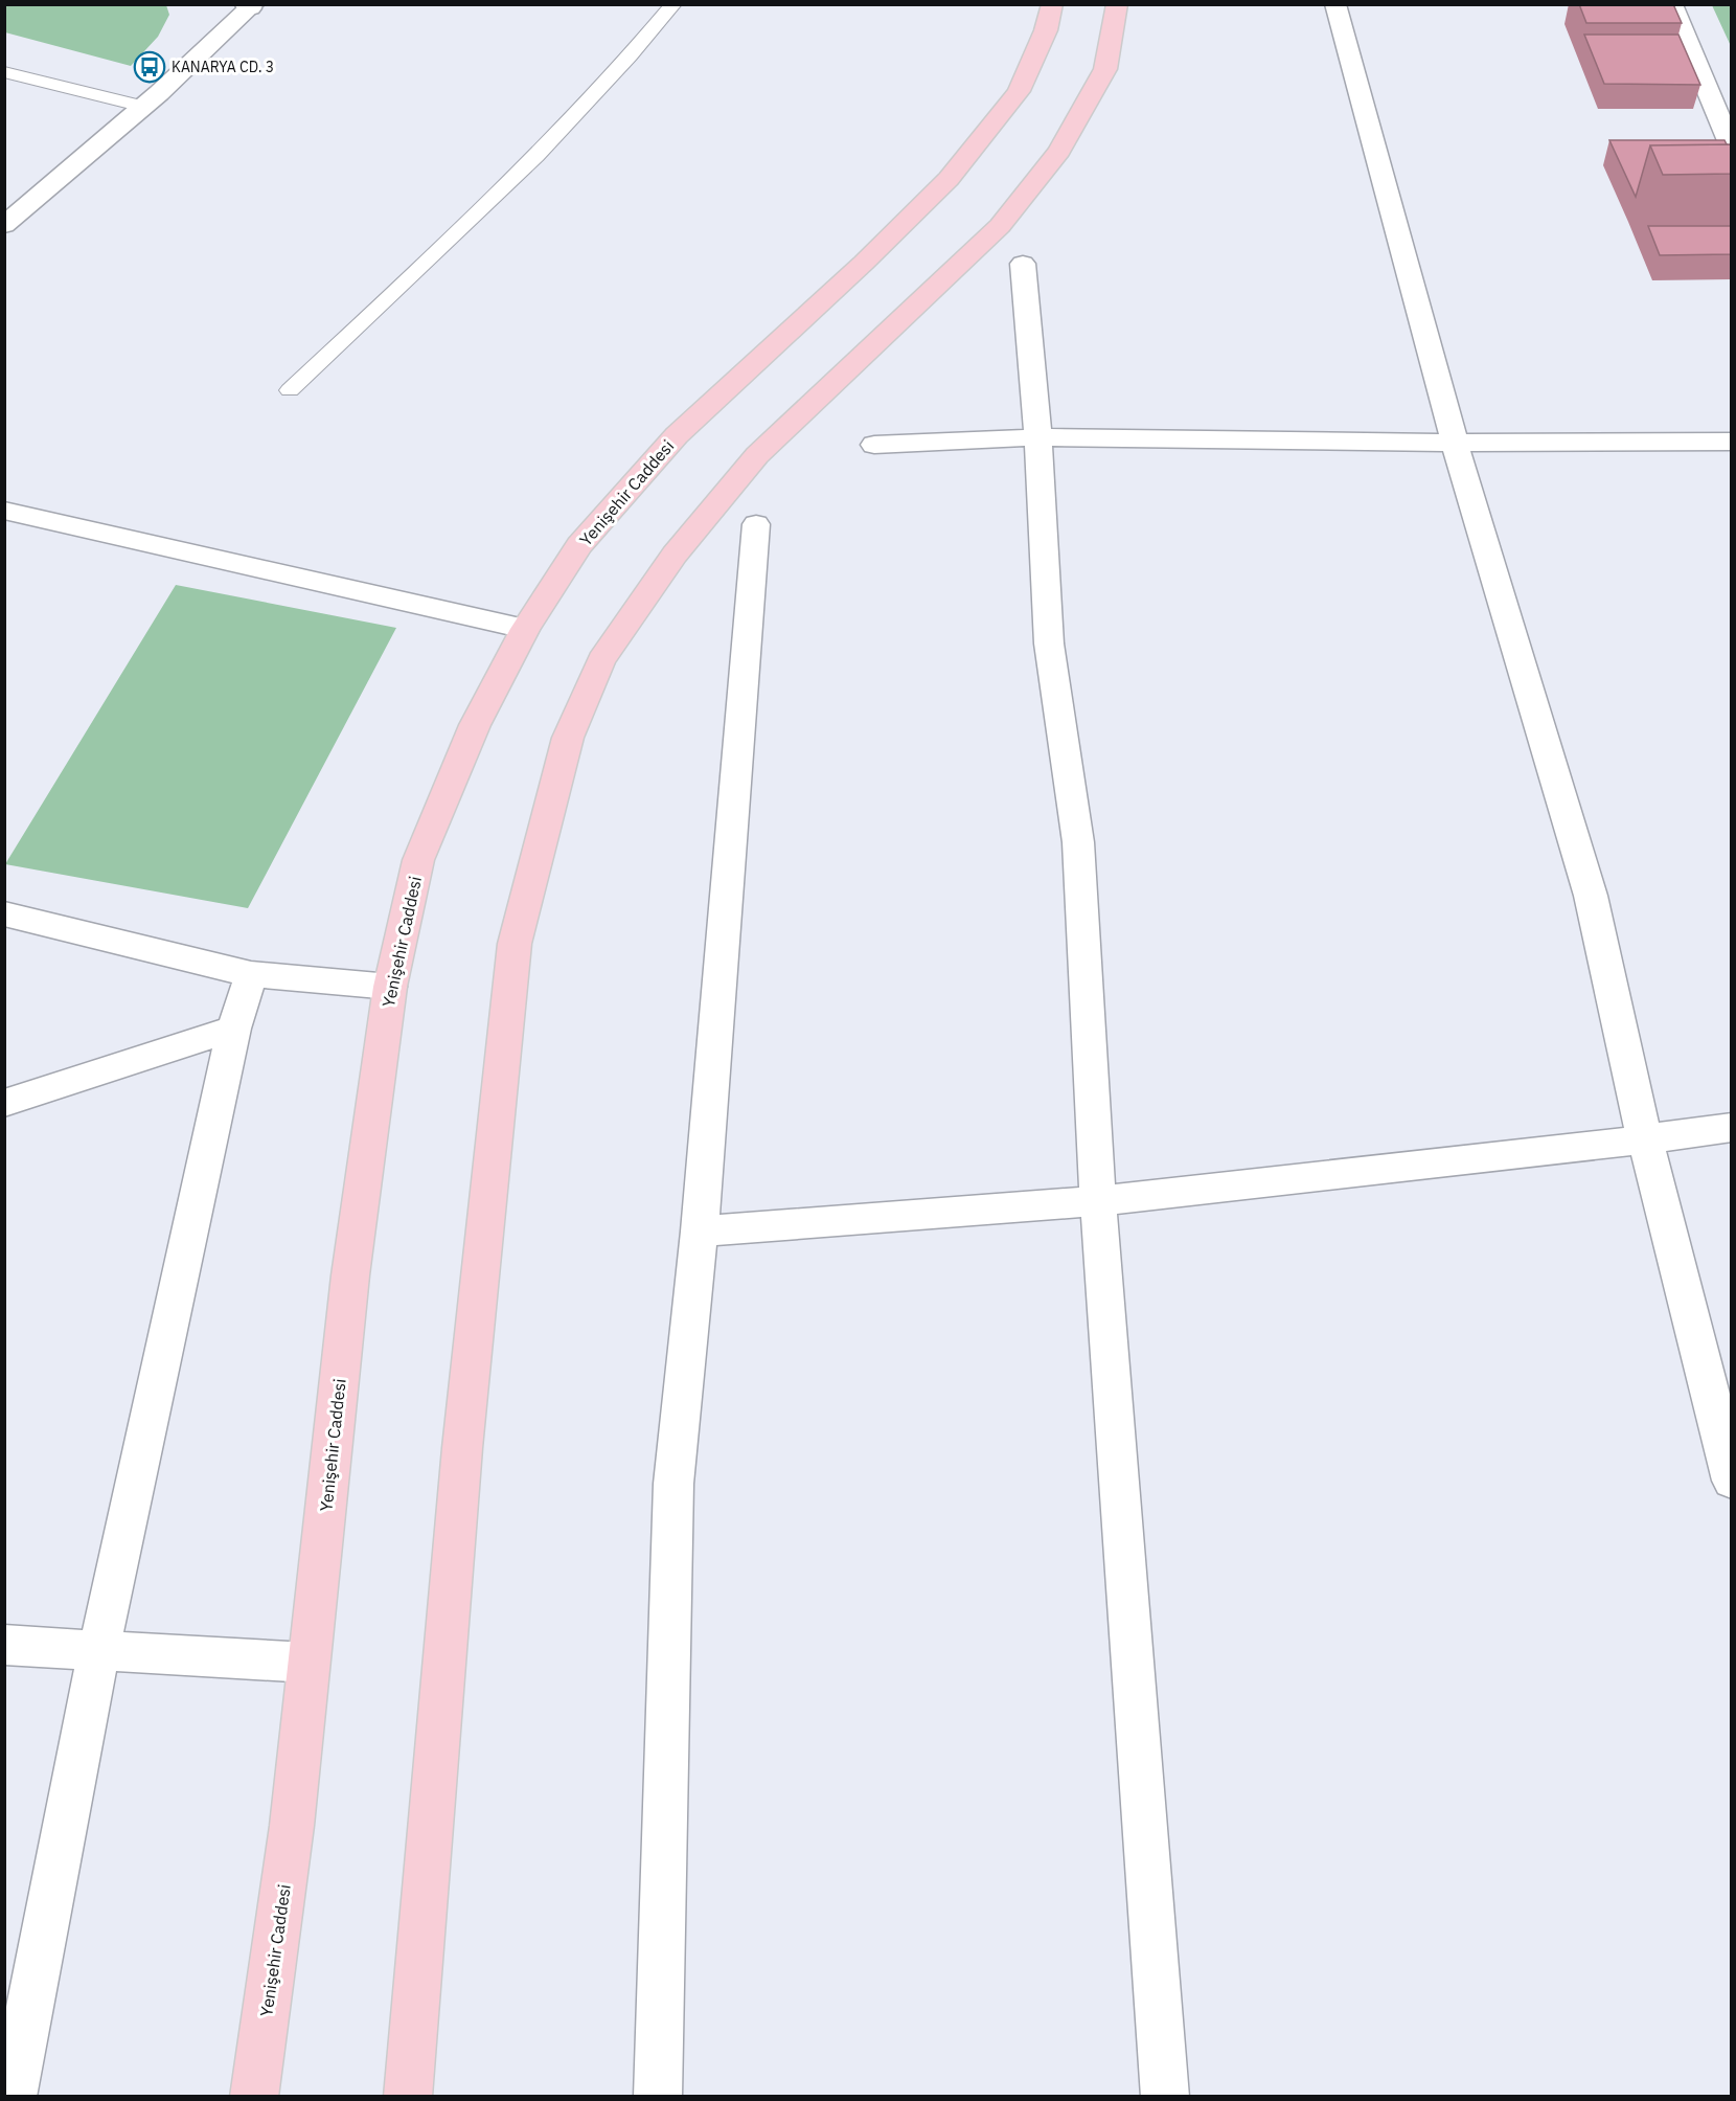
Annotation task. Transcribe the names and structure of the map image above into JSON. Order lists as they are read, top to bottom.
{
  "streets": {
    "highway": ["Yenişehir Caddesi"]
  },
  "places": {
    "bus stop": ["KANARYA CD. 3"]
  }
}
